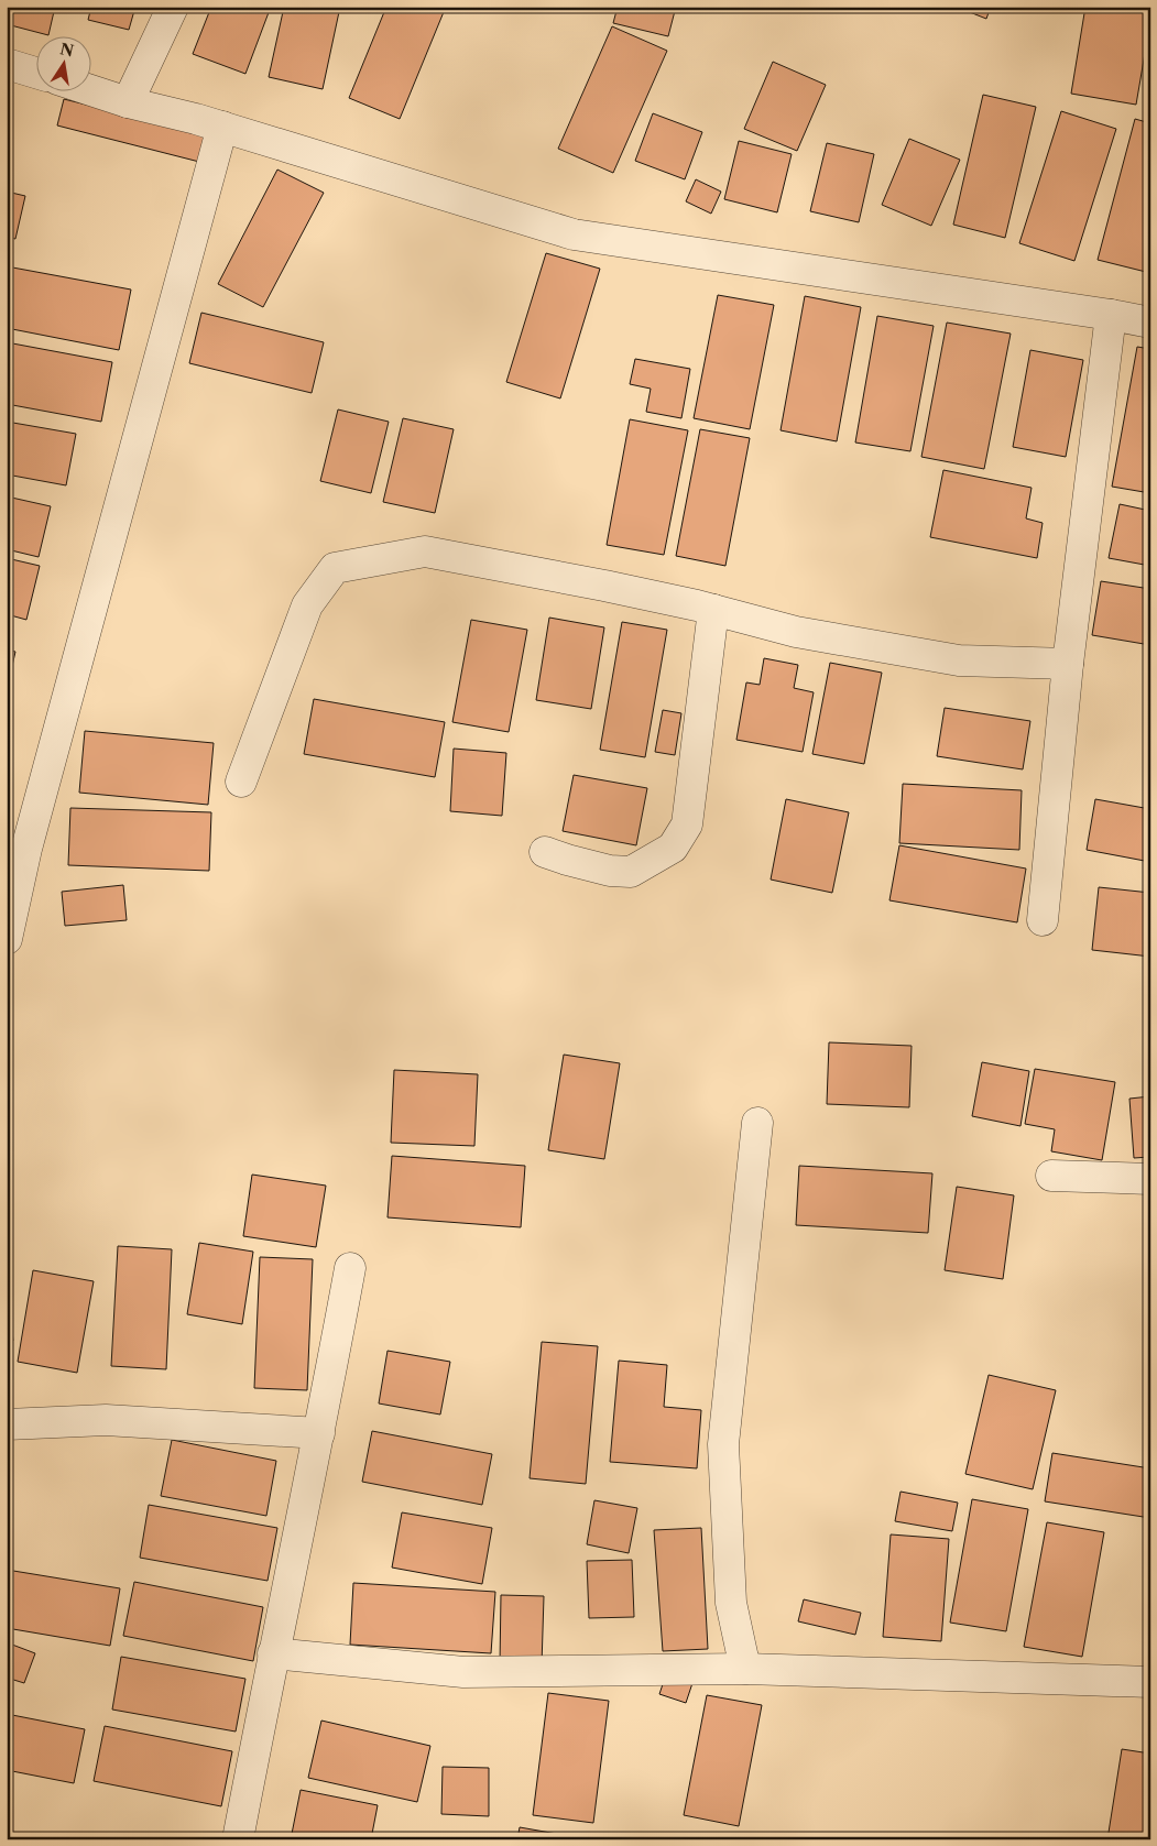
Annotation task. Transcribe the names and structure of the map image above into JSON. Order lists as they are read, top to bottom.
{
  "north": "top"
}
